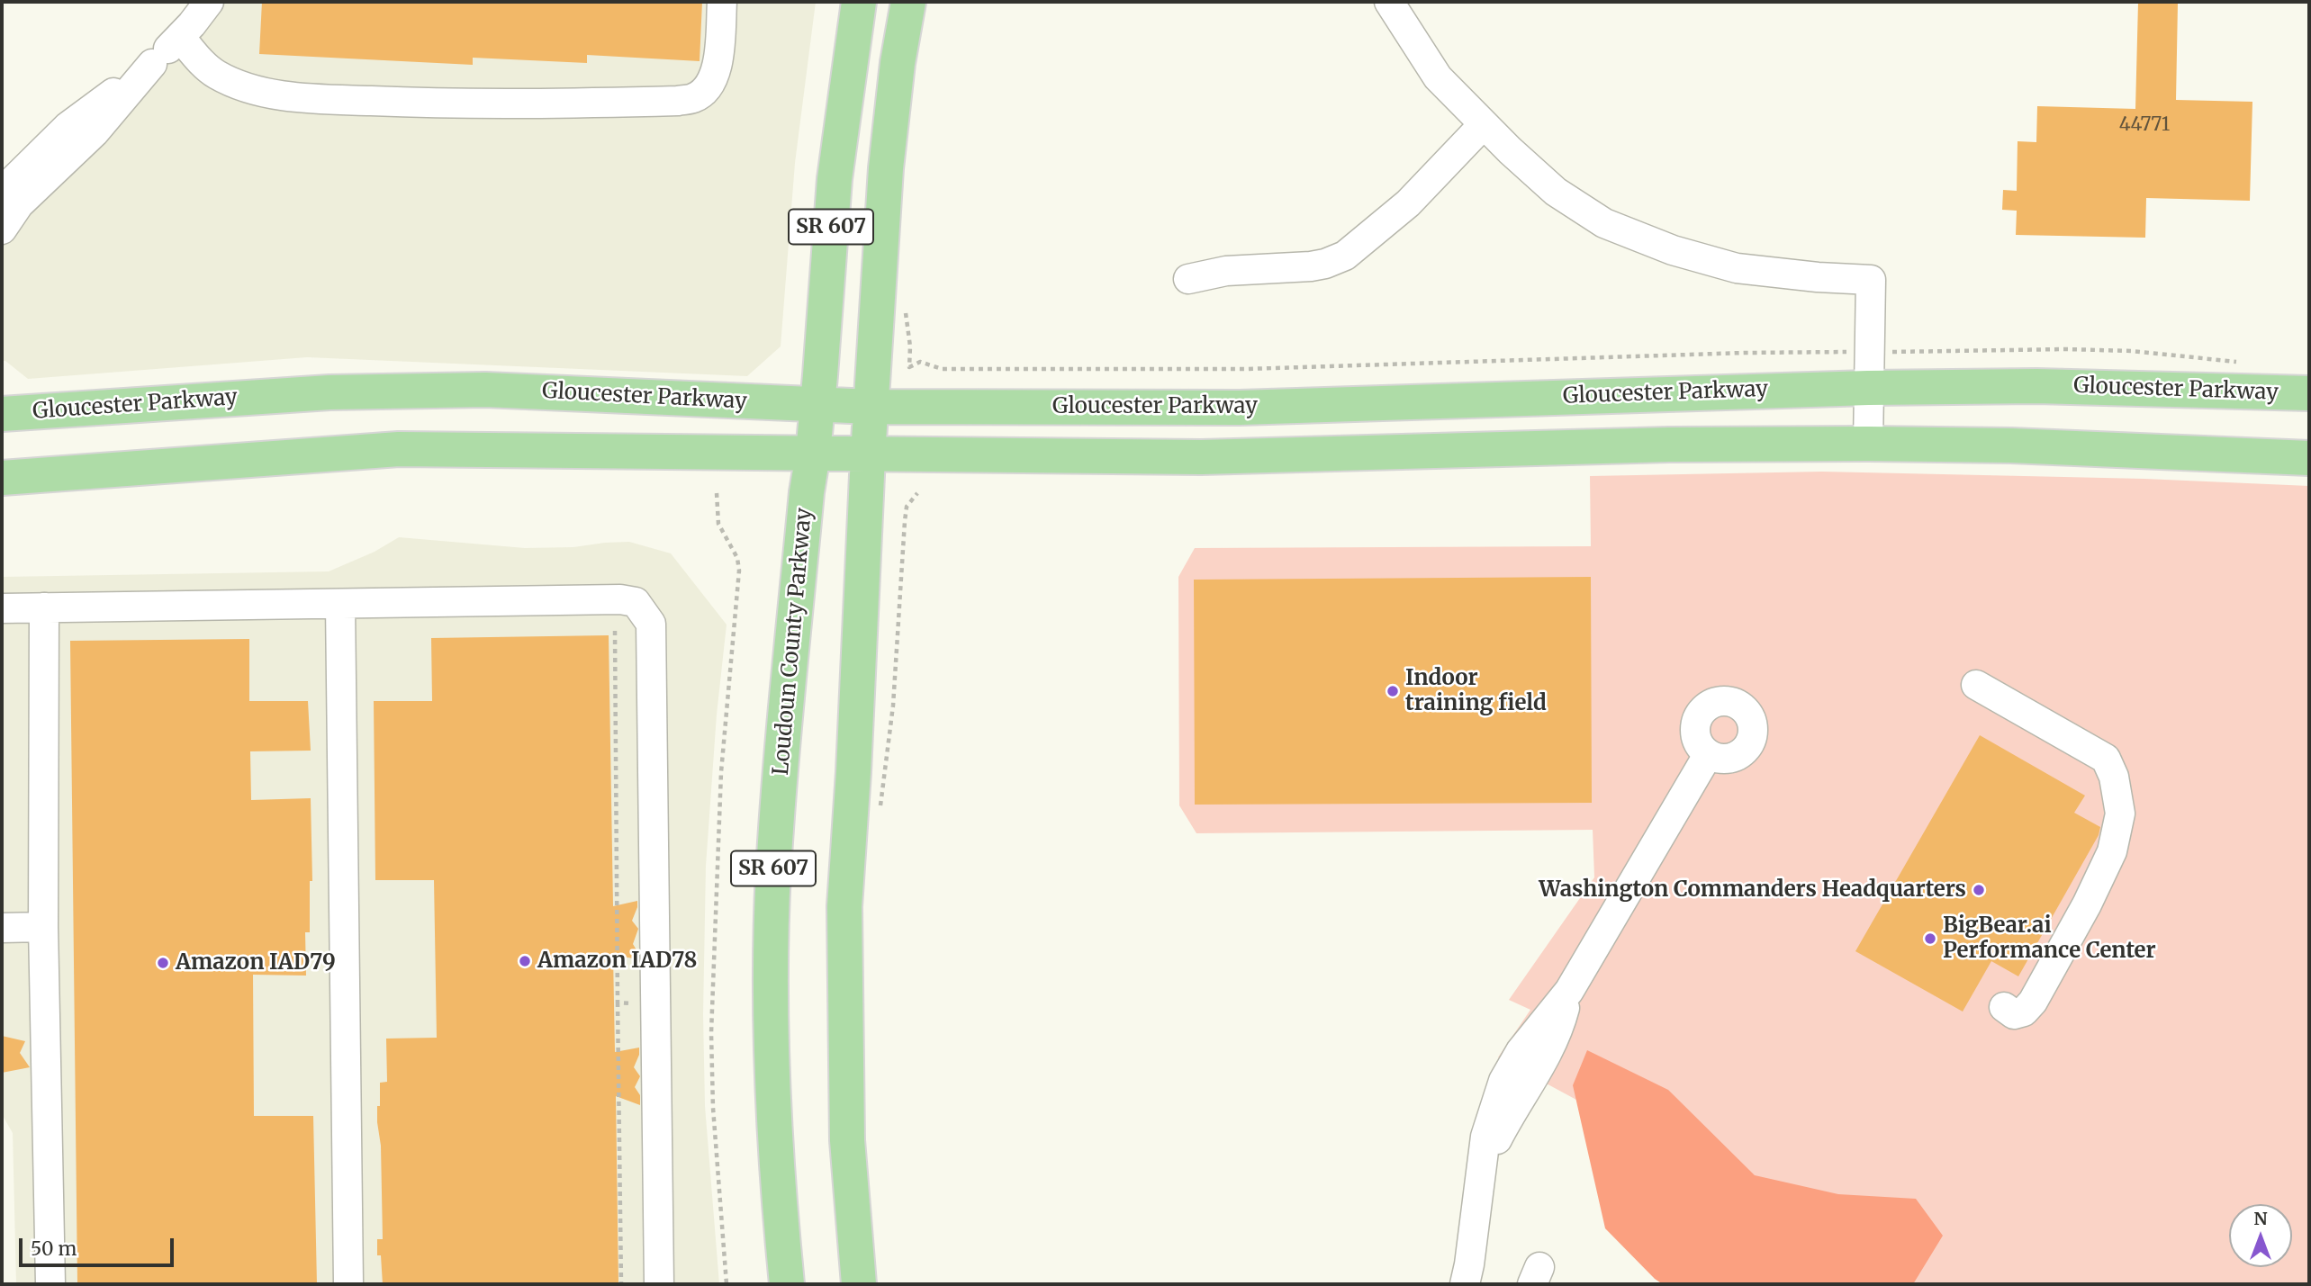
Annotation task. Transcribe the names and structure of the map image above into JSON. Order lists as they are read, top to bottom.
{
  "streets": {
    "main road": ["SR 607", "Gloucester Parkway", "Loudoun County Parkway"]
  },
  "crossings": [
    ["SR 607", "Gloucester Parkway"],
    ["Gloucester Parkway", "Loudoun County Parkway"]
  ],
  "places": [
    "Indoor training field",
    "Washington Commanders Headquarters",
    "BigBear.ai Performance Center",
    "Amazon IAD78",
    "Amazon IAD79"
  ],
  "house_numbers": ["44771"],
  "scale_bar": "50 m",
  "north": "top"
}
